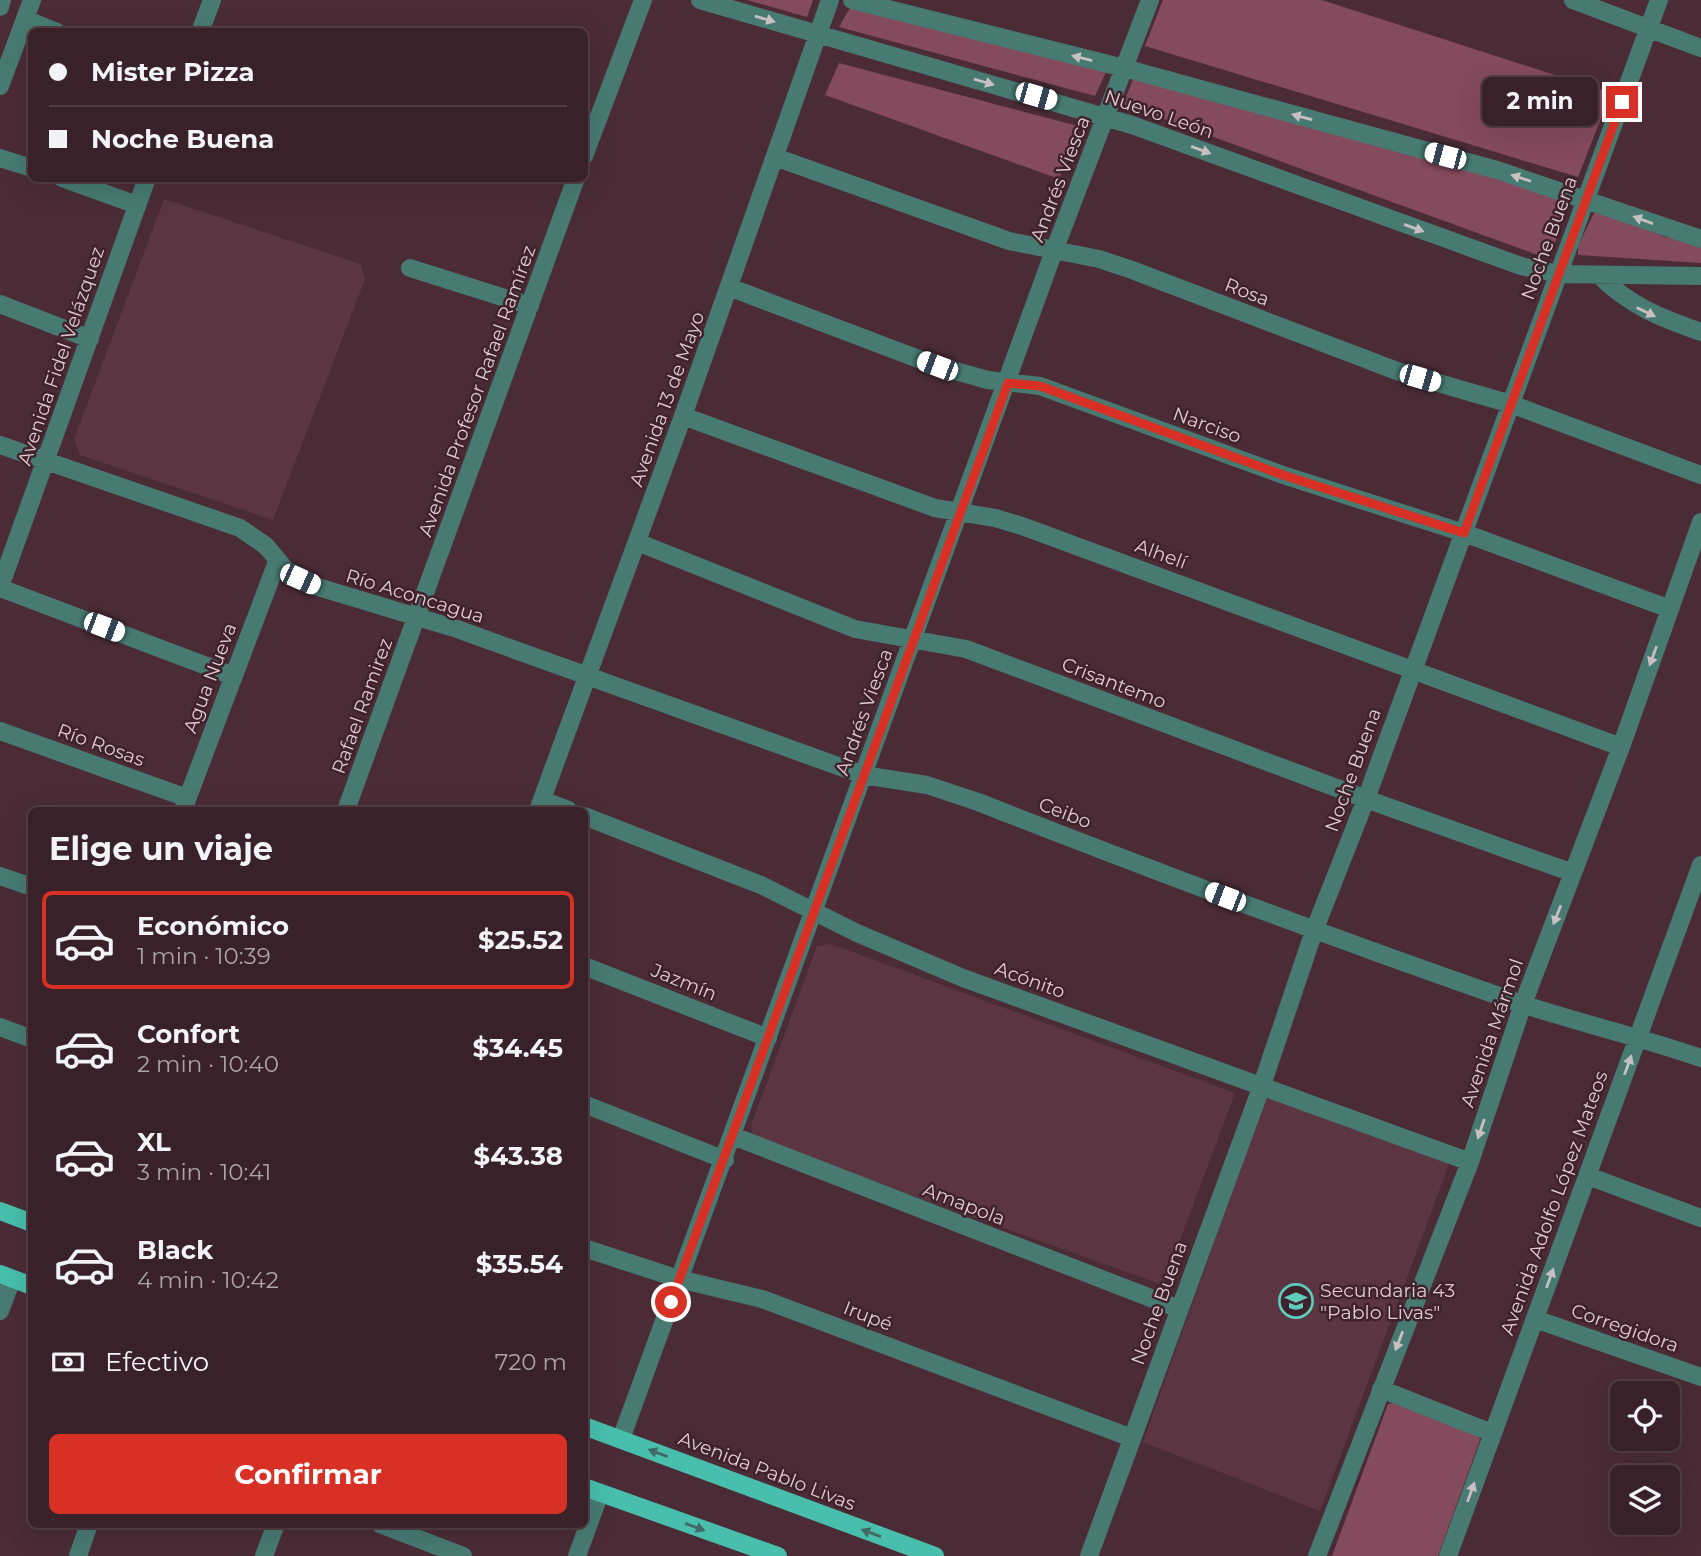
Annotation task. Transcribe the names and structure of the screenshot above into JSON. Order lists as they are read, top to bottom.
{
  "streets": {
    "main road": ["Avenida Pablo Livas"],
    "street": [
      "Nuevo León",
      "Andrés Viesca",
      "Noche Buena",
      "Rosa",
      "Avenida Fidel Velázquez",
      "Avenida Profesor Rafael Ramírez",
      "Avenida 13 de Mayo",
      "Narciso",
      "Alhelí",
      "Río Aconcagua",
      "Agua Nueva",
      "Crisantemo",
      "Rafael Ramirez",
      "Río Rosas",
      "Ceibo",
      "Acónito",
      "Jazmín",
      "Avenida Mármol",
      "Avenida Adolfo López Mateos",
      "Amapola",
      "Irupé",
      "Corregidora"
    ]
  },
  "crossings": [
    ["Nuevo León", "Andrés Viesca"],
    ["Nuevo León", "Noche Buena"],
    ["Nuevo León", "Avenida 13 de Mayo"],
    ["Andrés Viesca", "Rosa"],
    ["Andrés Viesca", "Narciso"],
    ["Andrés Viesca", "Alhelí"],
    ["Andrés Viesca", "Crisantemo"],
    ["Andrés Viesca", "Ceibo"],
    ["Andrés Viesca", "Acónito"],
    ["Andrés Viesca", "Jazmín"],
    ["Andrés Viesca", "Amapola"],
    ["Andrés Viesca", "Irupé"],
    ["Andrés Viesca", "Avenida Pablo Livas"],
    ["Noche Buena", "Rosa"],
    ["Noche Buena", "Narciso"],
    ["Noche Buena", "Alhelí"],
    ["Noche Buena", "Crisantemo"],
    ["Noche Buena", "Ceibo"],
    ["Noche Buena", "Acónito"],
    ["Noche Buena", "Amapola"],
    ["Noche Buena", "Irupé"],
    ["Rosa", "Avenida 13 de Mayo"],
    ["Avenida Fidel Velázquez", "Río Aconcagua"],
    ["Avenida Profesor Rafael Ramírez", "Río Aconcagua"],
    ["Avenida Profesor Rafael Ramírez", "Rafael Ramirez"],
    ["Avenida 13 de Mayo", "Narciso"],
    ["Avenida 13 de Mayo", "Alhelí"],
    ["Avenida 13 de Mayo", "Río Aconcagua"],
    ["Avenida 13 de Mayo", "Crisantemo"],
    ["Avenida 13 de Mayo", "Ceibo"],
    ["Narciso", "Avenida Mármol"],
    ["Alhelí", "Avenida Mármol"],
    ["Río Aconcagua", "Agua Nueva"],
    ["Río Aconcagua", "Rafael Ramirez"],
    ["Río Aconcagua", "Ceibo"],
    ["Agua Nueva", "Río Rosas"],
    ["Crisantemo", "Avenida Mármol"],
    ["Ceibo", "Avenida Mármol"],
    ["Ceibo", "Avenida Adolfo López Mateos"],
    ["Acónito", "Avenida Mármol"],
    ["Avenida Adolfo López Mateos", "Corregidora"]
  ],
  "one_way": ["Avenida Mármol", "Avenida Adolfo López Mateos"],
  "places": {
    "school or university": ["Secundaria 43 \"Pablo Livas\""]
  },
  "page": {
    "banner": ["Mister Pizza", "Noche Buena"],
    "bubble": "2 min",
    "heading": "Elige un viaje",
    "list": [
      {
        "name": "Económico",
        "note": "1 min · 10:39",
        "value": "$25.52"
      },
      {
        "name": "Confort",
        "note": "2 min · 10:40",
        "value": "$34.45"
      },
      {
        "name": "XL",
        "note": "3 min · 10:41",
        "value": "$43.38"
      },
      {
        "name": "Black",
        "note": "4 min · 10:42",
        "value": "$35.54"
      }
    ],
    "pay": ["Efectivo", "720 m"],
    "buttons": "Confirmar"
  }
}
